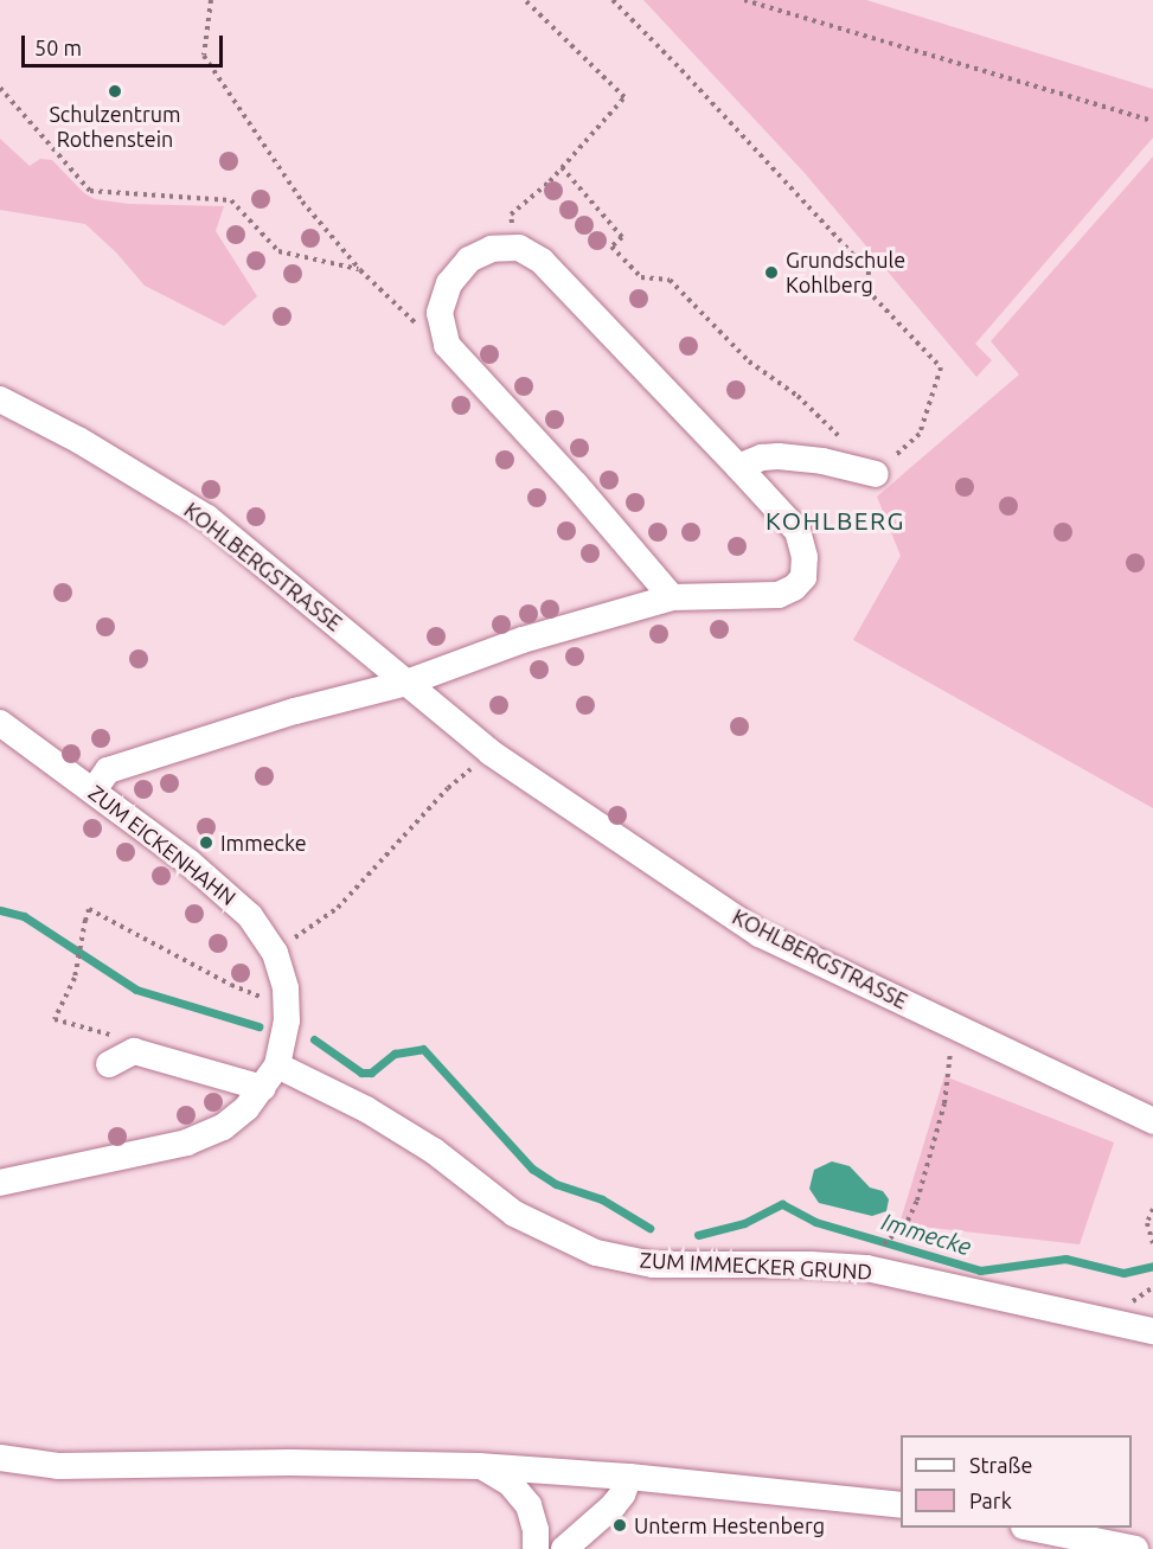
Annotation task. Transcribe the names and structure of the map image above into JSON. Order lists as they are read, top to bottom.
{
  "streets": {
    "street": ["KOHLBERGSTRASSE", "ZUM EICKENHAHN", "ZUM IMMECKER GRUND"]
  },
  "crossings": [
    ["ZUM EICKENHAHN", "ZUM IMMECKER GRUND"]
  ],
  "districts": ["KOHLBERG"],
  "water": ["Immecke"],
  "places": [
    "Schulzentrum Rothenstein",
    "Grundschule Kohlberg",
    "Immecke",
    "Unterm Hestenberg"
  ],
  "legend": ["Straße", "Park"],
  "scale_bar": "50 m"
}
